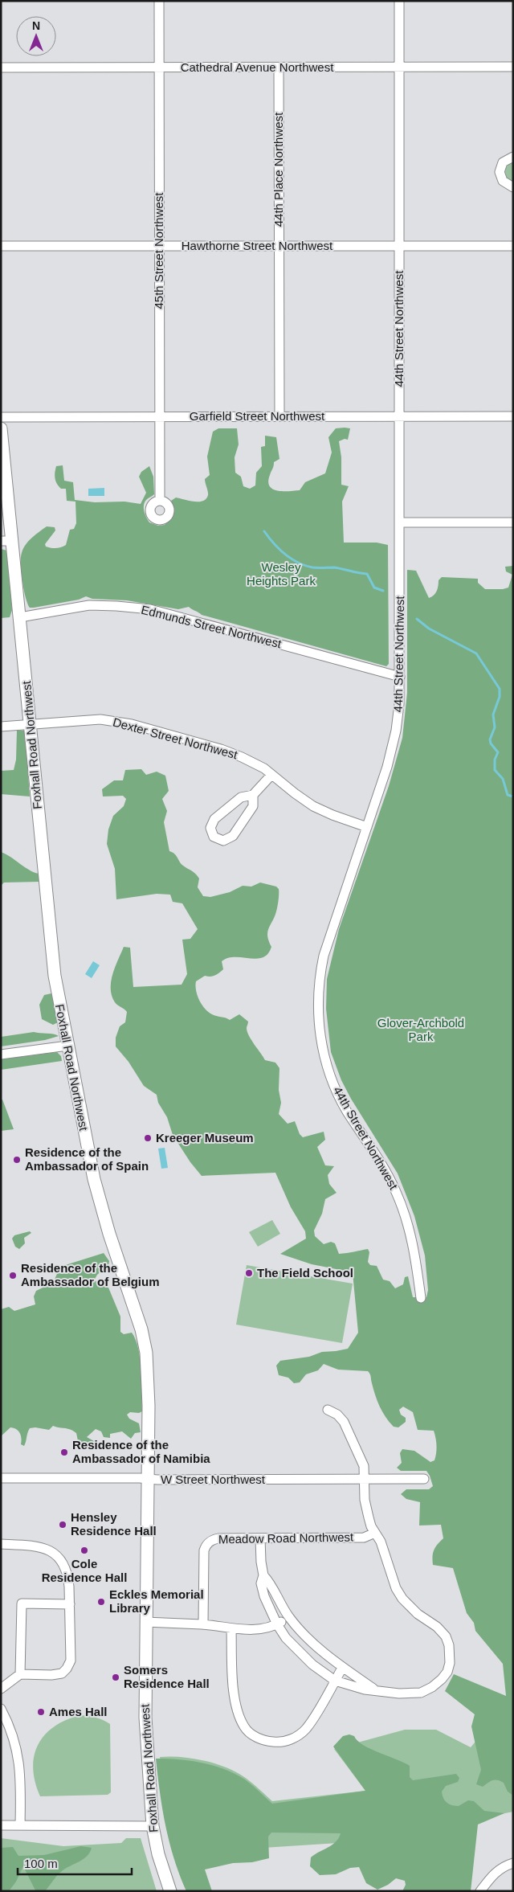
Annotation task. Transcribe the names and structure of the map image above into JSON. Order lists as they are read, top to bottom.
{
  "streets": {
    "main road": ["Foxhall Road Northwest"],
    "street": [
      "Cathedral Avenue Northwest",
      "44th Place Northwest",
      "Hawthorne Street Northwest",
      "45th Street Northwest",
      "44th Street Northwest",
      "Garfield Street Northwest",
      "Edmunds Street Northwest",
      "Dexter Street Northwest",
      "W Street Northwest",
      "Meadow Road Northwest"
    ]
  },
  "crossings": [
    ["Cathedral Avenue Northwest", "44th Place Northwest"],
    ["Cathedral Avenue Northwest", "45th Street Northwest"],
    ["Cathedral Avenue Northwest", "44th Street Northwest"],
    ["44th Place Northwest", "Hawthorne Street Northwest"],
    ["44th Place Northwest", "Garfield Street Northwest"],
    ["Hawthorne Street Northwest", "45th Street Northwest"],
    ["Hawthorne Street Northwest", "44th Street Northwest"],
    ["45th Street Northwest", "Garfield Street Northwest"],
    ["44th Street Northwest", "Garfield Street Northwest"],
    ["44th Street Northwest", "Edmunds Street Northwest"],
    ["44th Street Northwest", "Dexter Street Northwest"],
    ["Edmunds Street Northwest", "Foxhall Road Northwest"],
    ["Dexter Street Northwest", "Foxhall Road Northwest"],
    ["Foxhall Road Northwest", "W Street Northwest"]
  ],
  "parks": ["Wesley Heights Park", "Glover-Archbold Park"],
  "places": [
    "Kreeger Museum",
    "Residence of the Ambassador of Spain",
    "The Field School",
    "Residence of the Ambassador of Belgium",
    "Residence of the Ambassador of Namibia",
    "Hensley Residence Hall",
    "Cole Residence Hall",
    "Eckles Memorial Library",
    "Somers Residence Hall",
    "Ames Hall"
  ],
  "scale_bar": "100 m",
  "north": "top"
}
